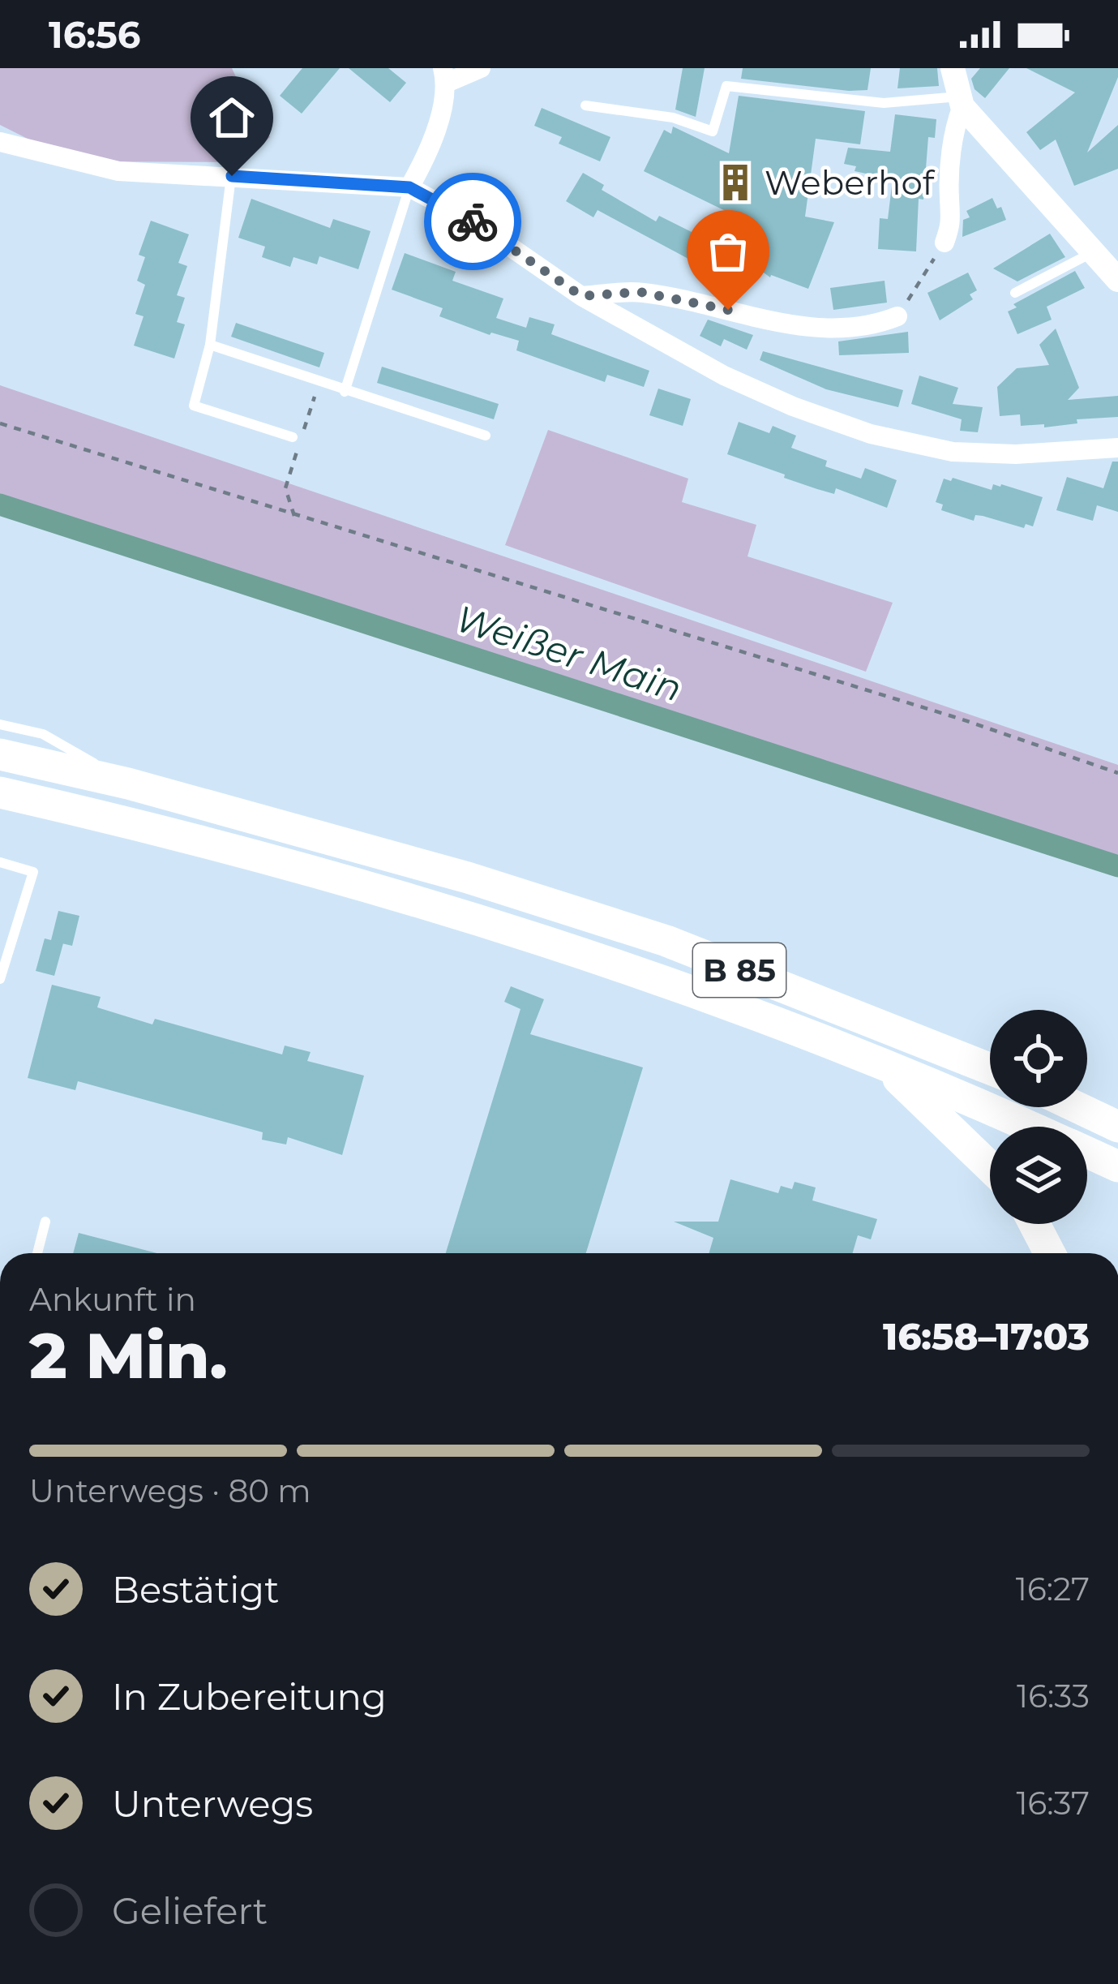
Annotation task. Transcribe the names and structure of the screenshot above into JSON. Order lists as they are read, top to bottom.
{
  "streets": {
    "highway": ["B 85"]
  },
  "water": ["Weißer Main"],
  "places": {
    "building": ["Weberhof"]
  },
  "page": {
    "status": "16:56",
    "heading": ["2 Min.", "Ankunft in", "16:58–17:03"],
    "bar": "Unterwegs · 80 m",
    "list": [
      ["Bestätigt", "16:27"],
      ["In Zubereitung", "16:33"],
      ["Unterwegs", "16:37"],
      "Geliefert"
    ]
  }
}
